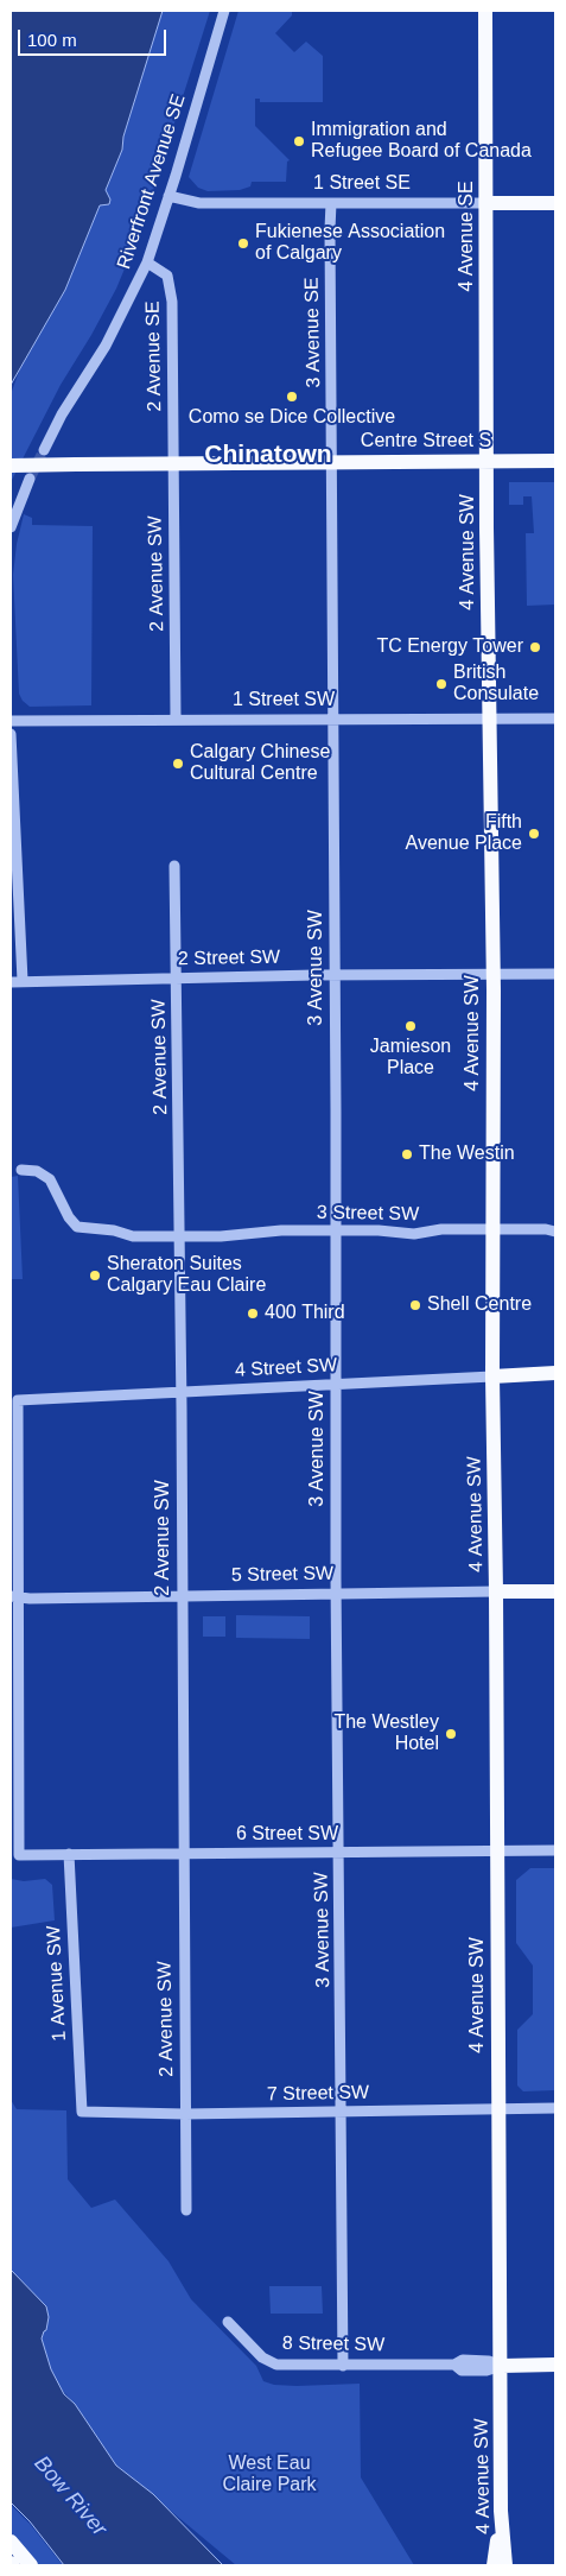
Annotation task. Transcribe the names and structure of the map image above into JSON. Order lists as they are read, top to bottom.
{
  "streets": {
    "main road": [
      "1 Street SE",
      "4 Avenue SE",
      "Centre Street S",
      "4 Avenue SW",
      "4 Street SW",
      "5 Street SW",
      "8 Street SW"
    ],
    "street": [
      "Riverfront Avenue SE",
      "3 Avenue SE",
      "2 Avenue SE",
      "2 Avenue SW",
      "1 Street SW",
      "2 Street SW",
      "3 Avenue SW",
      "3 Street SW",
      "6 Street SW",
      "1 Avenue SW",
      "7 Street SW"
    ]
  },
  "crossings": [
    ["Riverfront Avenue SE", "1 Street SE"],
    ["Riverfront Avenue SE", "2 Avenue SE"],
    ["1 Street SE", "4 Avenue SE"],
    ["1 Street SE", "3 Avenue SE"],
    ["4 Avenue SE", "Centre Street S"],
    ["4 Avenue SE", "4 Avenue SW"],
    ["3 Avenue SE", "Centre Street S"],
    ["3 Avenue SE", "3 Avenue SW"],
    ["2 Avenue SE", "Centre Street S"],
    ["2 Avenue SE", "2 Avenue SW"],
    ["Centre Street S", "4 Avenue SW"],
    ["Centre Street S", "2 Avenue SW"],
    ["Centre Street S", "3 Avenue SW"],
    ["4 Avenue SW", "1 Street SW"],
    ["4 Avenue SW", "2 Street SW"],
    ["4 Avenue SW", "3 Street SW"],
    ["4 Avenue SW", "4 Street SW"],
    ["4 Avenue SW", "5 Street SW"],
    ["4 Avenue SW", "6 Street SW"],
    ["4 Avenue SW", "7 Street SW"],
    ["4 Avenue SW", "8 Street SW"],
    ["2 Avenue SW", "1 Street SW"],
    ["2 Avenue SW", "2 Street SW"],
    ["2 Avenue SW", "3 Street SW"],
    ["2 Avenue SW", "4 Street SW"],
    ["2 Avenue SW", "5 Street SW"],
    ["2 Avenue SW", "6 Street SW"],
    ["2 Avenue SW", "7 Street SW"],
    ["1 Street SW", "3 Avenue SW"],
    ["2 Street SW", "3 Avenue SW"],
    ["3 Avenue SW", "3 Street SW"],
    ["3 Avenue SW", "4 Street SW"],
    ["3 Avenue SW", "5 Street SW"],
    ["3 Avenue SW", "6 Street SW"],
    ["3 Avenue SW", "7 Street SW"],
    ["3 Avenue SW", "8 Street SW"],
    ["4 Street SW", "5 Street SW"],
    ["6 Street SW", "1 Avenue SW"],
    ["1 Avenue SW", "7 Street SW"]
  ],
  "districts": ["Chinatown"],
  "water": ["Bow River"],
  "parks": ["West Eau Claire Park"],
  "places": [
    "Immigration and Refugee Board of Canada",
    "Fukienese Association of Calgary",
    "Como se Dice Collective",
    "TC Energy Tower",
    "British Consulate",
    "Calgary Chinese Cultural Centre",
    "Fifth Avenue Place",
    "Jamieson Place",
    "The Westin",
    "Sheraton Suites Calgary Eau Claire",
    "Shell Centre",
    "400 Third",
    "The Westley Hotel"
  ],
  "scale_bar": "100 m"
}
